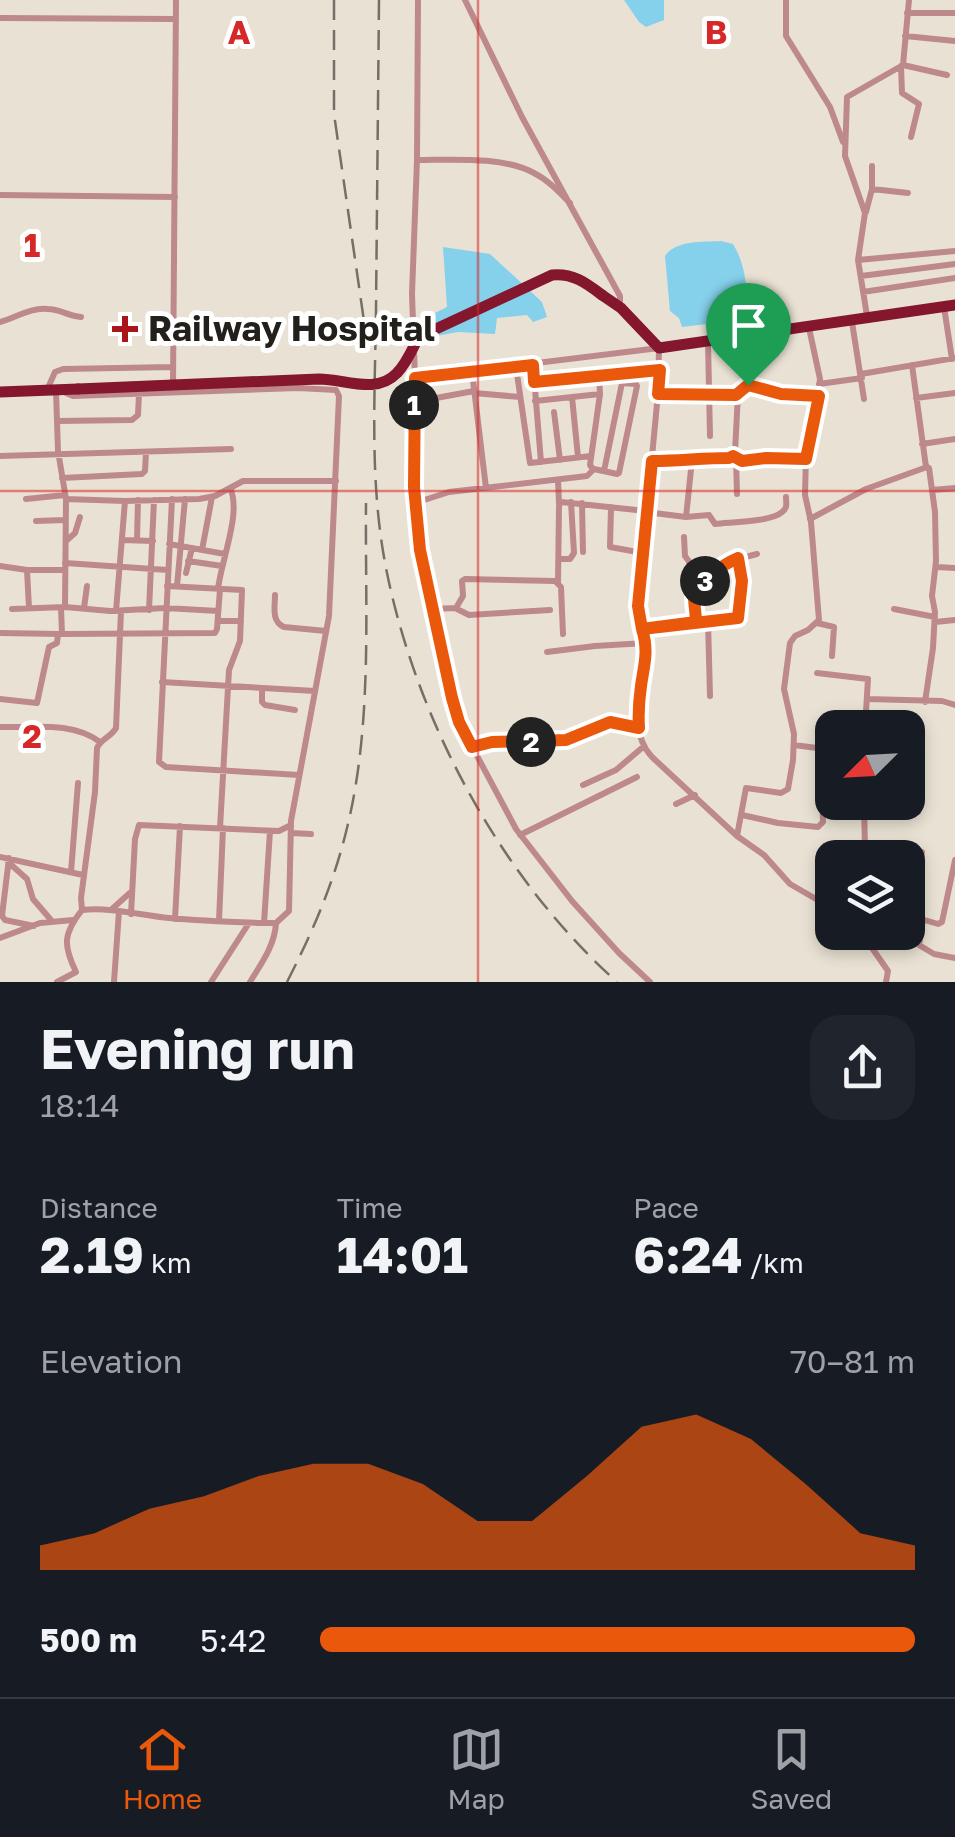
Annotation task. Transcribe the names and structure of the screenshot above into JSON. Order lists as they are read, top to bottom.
{
  "places": {
    "health": ["Railway Hospital"]
  },
  "north": "bottom left",
  "page": {
    "pins": ["1", "3", "2"],
    "heading": ["Evening run", "18:14"],
    "stats": [
      ["Distance", "2.19 km"],
      ["Time", "14:01"],
      ["Pace", "6:24 /km"]
    ],
    "chart": ["Elevation", "70–81 m"],
    "list": [
      {
        "name": "500 m",
        "note": "5:42"
      }
    ],
    "tabs": ["Home", "Map", "Saved"]
  },
  "grid": {
    "columns": ["A", "B"],
    "rows": ["1", "2"]
  }
}
